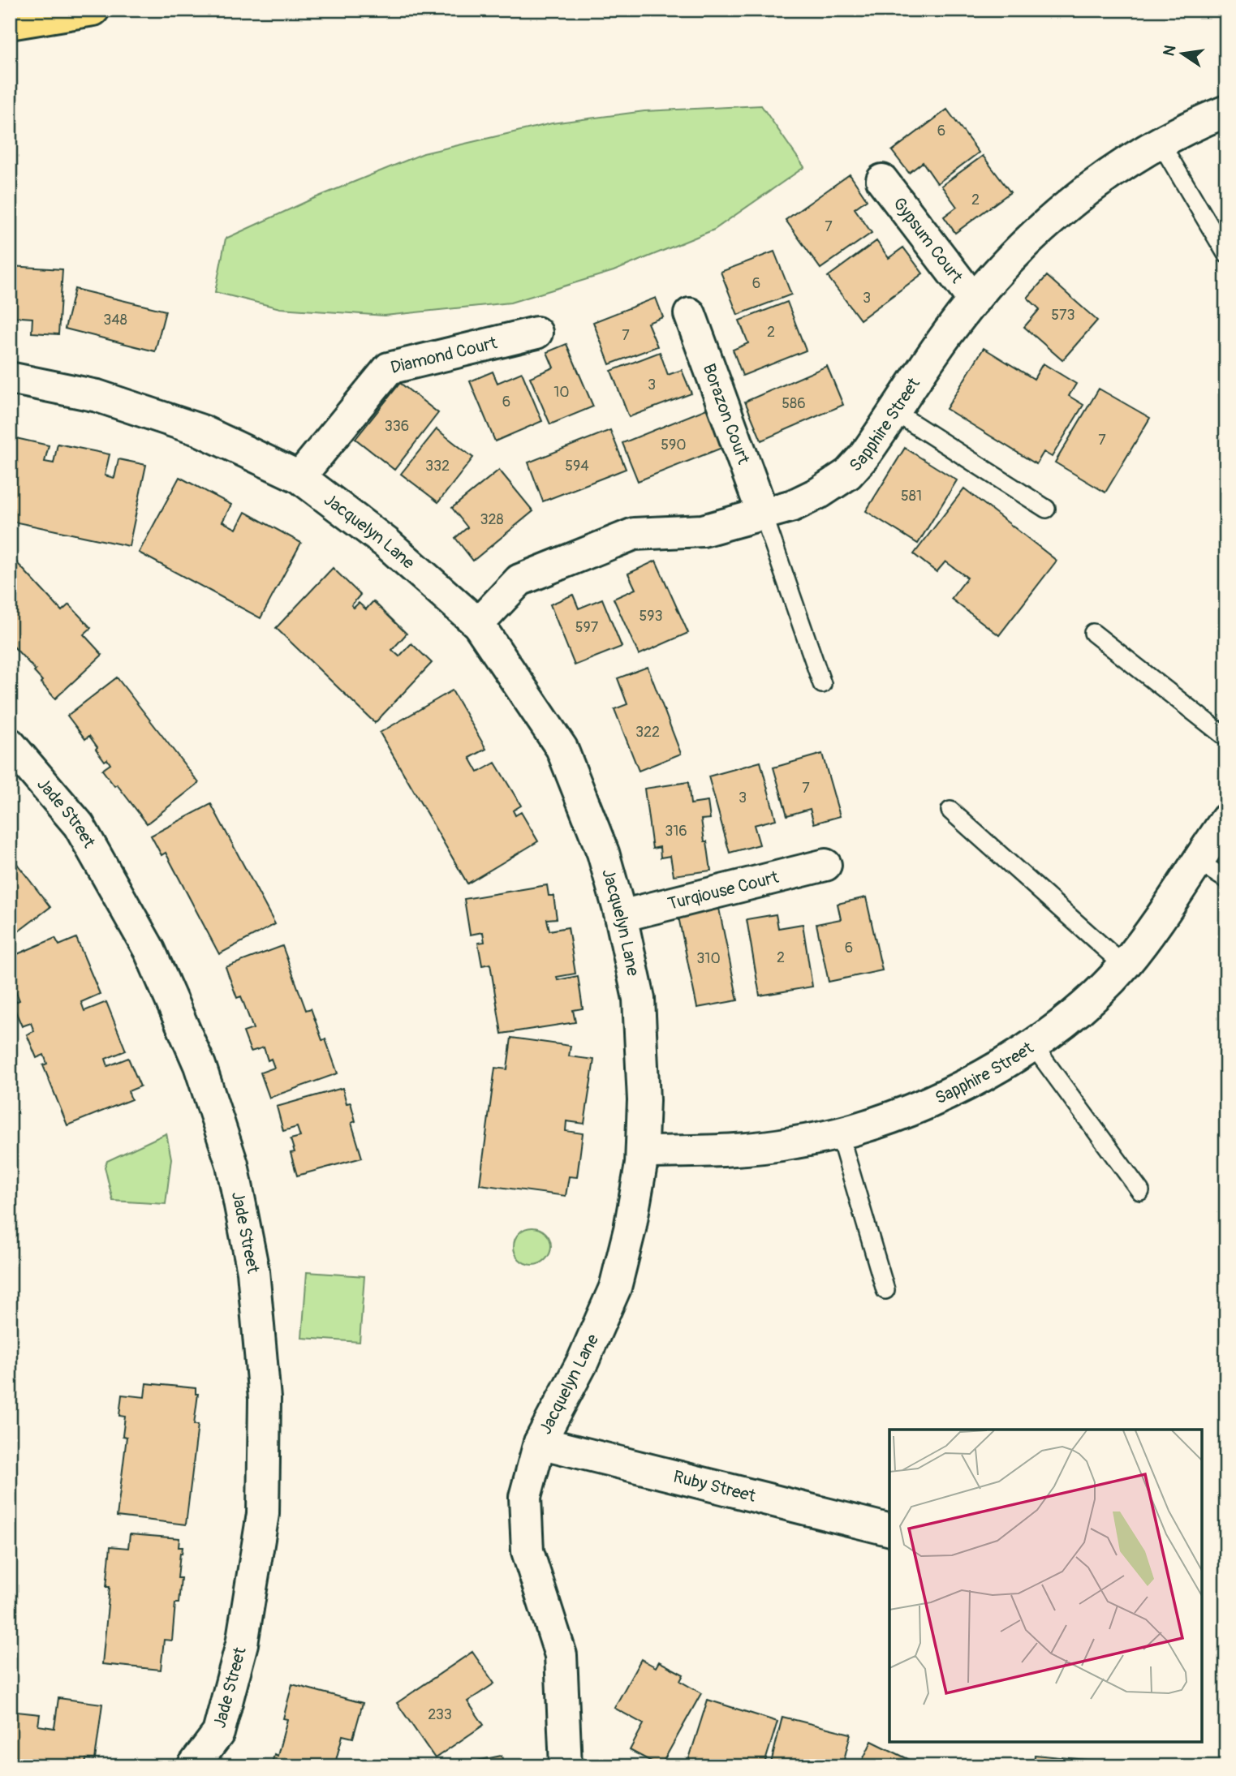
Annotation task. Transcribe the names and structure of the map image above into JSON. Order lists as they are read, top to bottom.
{
  "streets": {
    "street": [
      "Gypsum Court",
      "Diamond Court",
      "Borazon Court",
      "Sapphire Street",
      "Jacquelyn Lane",
      "Jade Street",
      "Turqiouse Court",
      "Ruby Street"
    ]
  },
  "crossings": [
    ["Gypsum Court", "Sapphire Street"],
    ["Diamond Court", "Jacquelyn Lane"],
    ["Borazon Court", "Sapphire Street"],
    ["Sapphire Street", "Jacquelyn Lane"],
    ["Jacquelyn Lane", "Turqiouse Court"],
    ["Jacquelyn Lane", "Ruby Street"]
  ],
  "house_numbers": [
    "6",
    "2",
    "7",
    "6",
    "3",
    "573",
    "348",
    "2",
    "7",
    "3",
    "10",
    "6",
    "586",
    "336",
    "7",
    "590",
    "332",
    "594",
    "581",
    "328",
    "593",
    "597",
    "322",
    "7",
    "3",
    "316",
    "6",
    "2",
    "310",
    "233"
  ],
  "north": "left"
}
